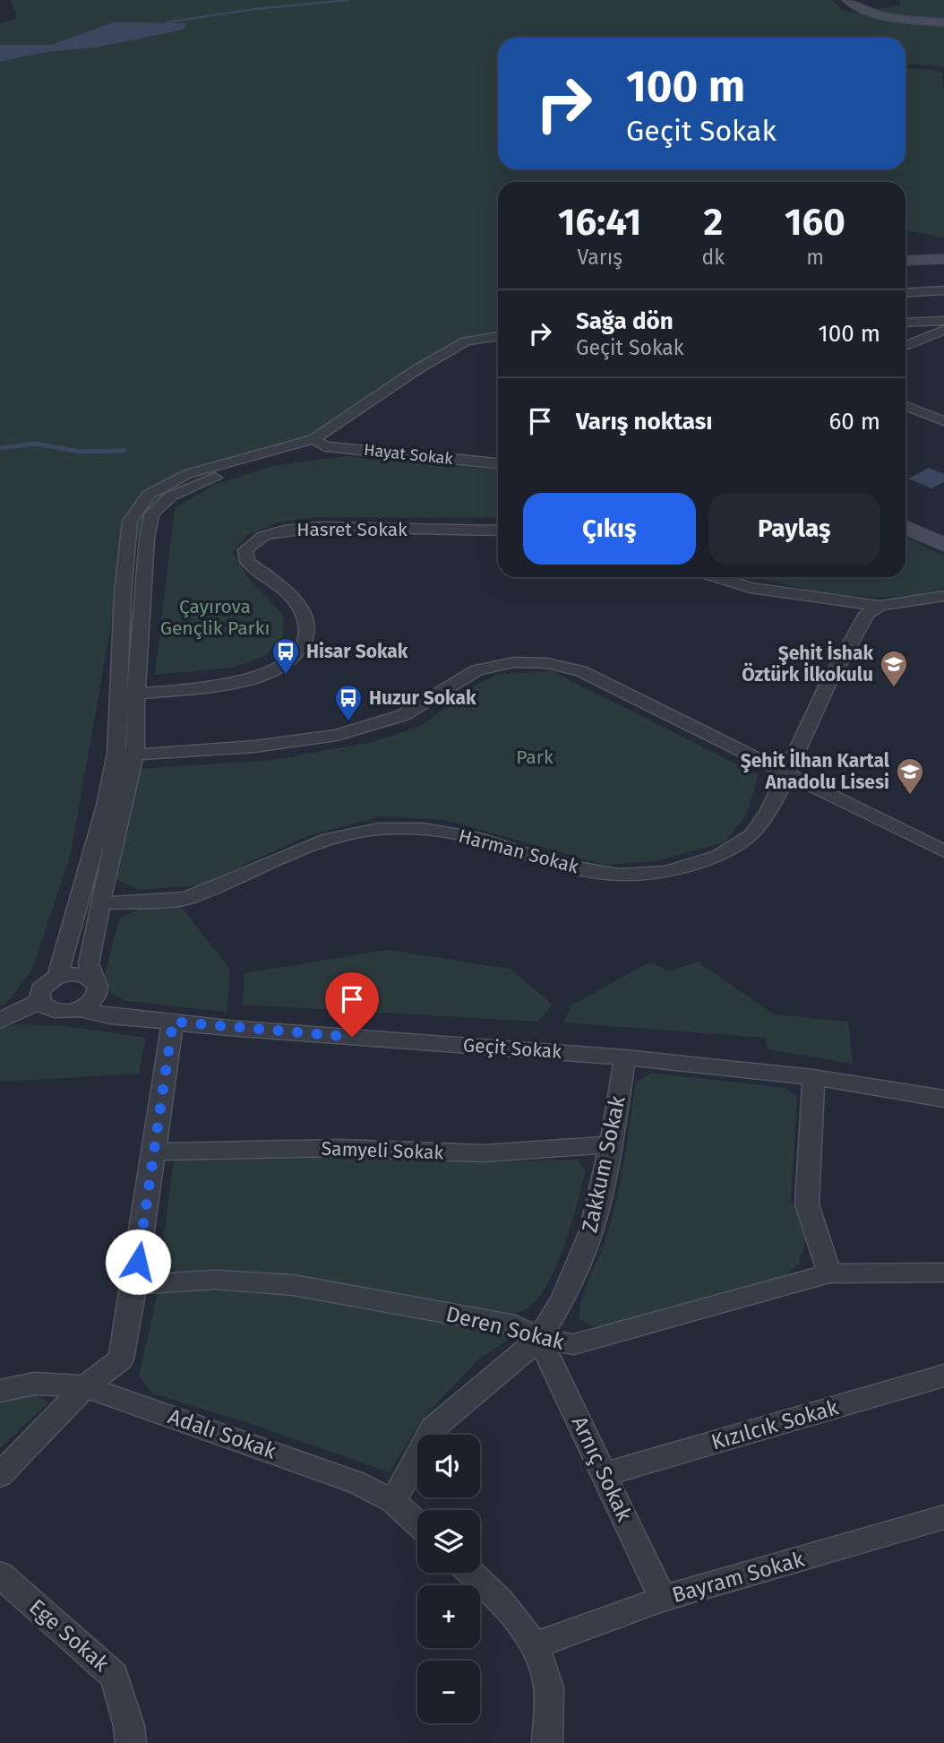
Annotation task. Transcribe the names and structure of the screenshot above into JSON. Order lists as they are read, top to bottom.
{
  "streets": {
    "street": [
      "Hayat Sokak",
      "Hasret Sokak",
      "Harman Sokak",
      "Geçit Sokak",
      "Samyeli Sokak",
      "Zakkum Sokak",
      "Deren Sokak",
      "Kızılcık Sokak",
      "Adalı Sokak",
      "Arnıç Sokak",
      "Bayram Sokak",
      "Ege Sokak"
    ]
  },
  "crossings": [
    ["Geçit Sokak", "Zakkum Sokak"],
    ["Samyeli Sokak", "Zakkum Sokak"],
    ["Zakkum Sokak", "Deren Sokak"],
    ["Zakkum Sokak", "Adalı Sokak"],
    ["Zakkum Sokak", "Arnıç Sokak"],
    ["Deren Sokak", "Arnıç Sokak"],
    ["Kızılcık Sokak", "Arnıç Sokak"],
    ["Arnıç Sokak", "Bayram Sokak"]
  ],
  "parks": ["Çayırova Gençlik Parkı", "Park"],
  "places": {
    "bus stop": ["Hisar Sokak", "Huzur Sokak"],
    "school or university": ["Şehit İshak Öztürk İlkokulu", "Şehit İlhan Kartal Anadolu Lisesi"]
  },
  "page": {
    "turn": ["100 m", "Geçit Sokak"],
    "eta": [
      "16:41",
      "Varış",
      "2",
      "dk",
      "160",
      "m"
    ],
    "list": [
      {
        "name": "Sağa dön",
        "note": "Geçit Sokak",
        "value": "100 m"
      },
      {
        "name": "Varış noktası",
        "value": "60 m"
      }
    ],
    "buttons": ["Çıkış", "Paylaş"],
    "map_buttons": ["+", "−"]
  }
}
